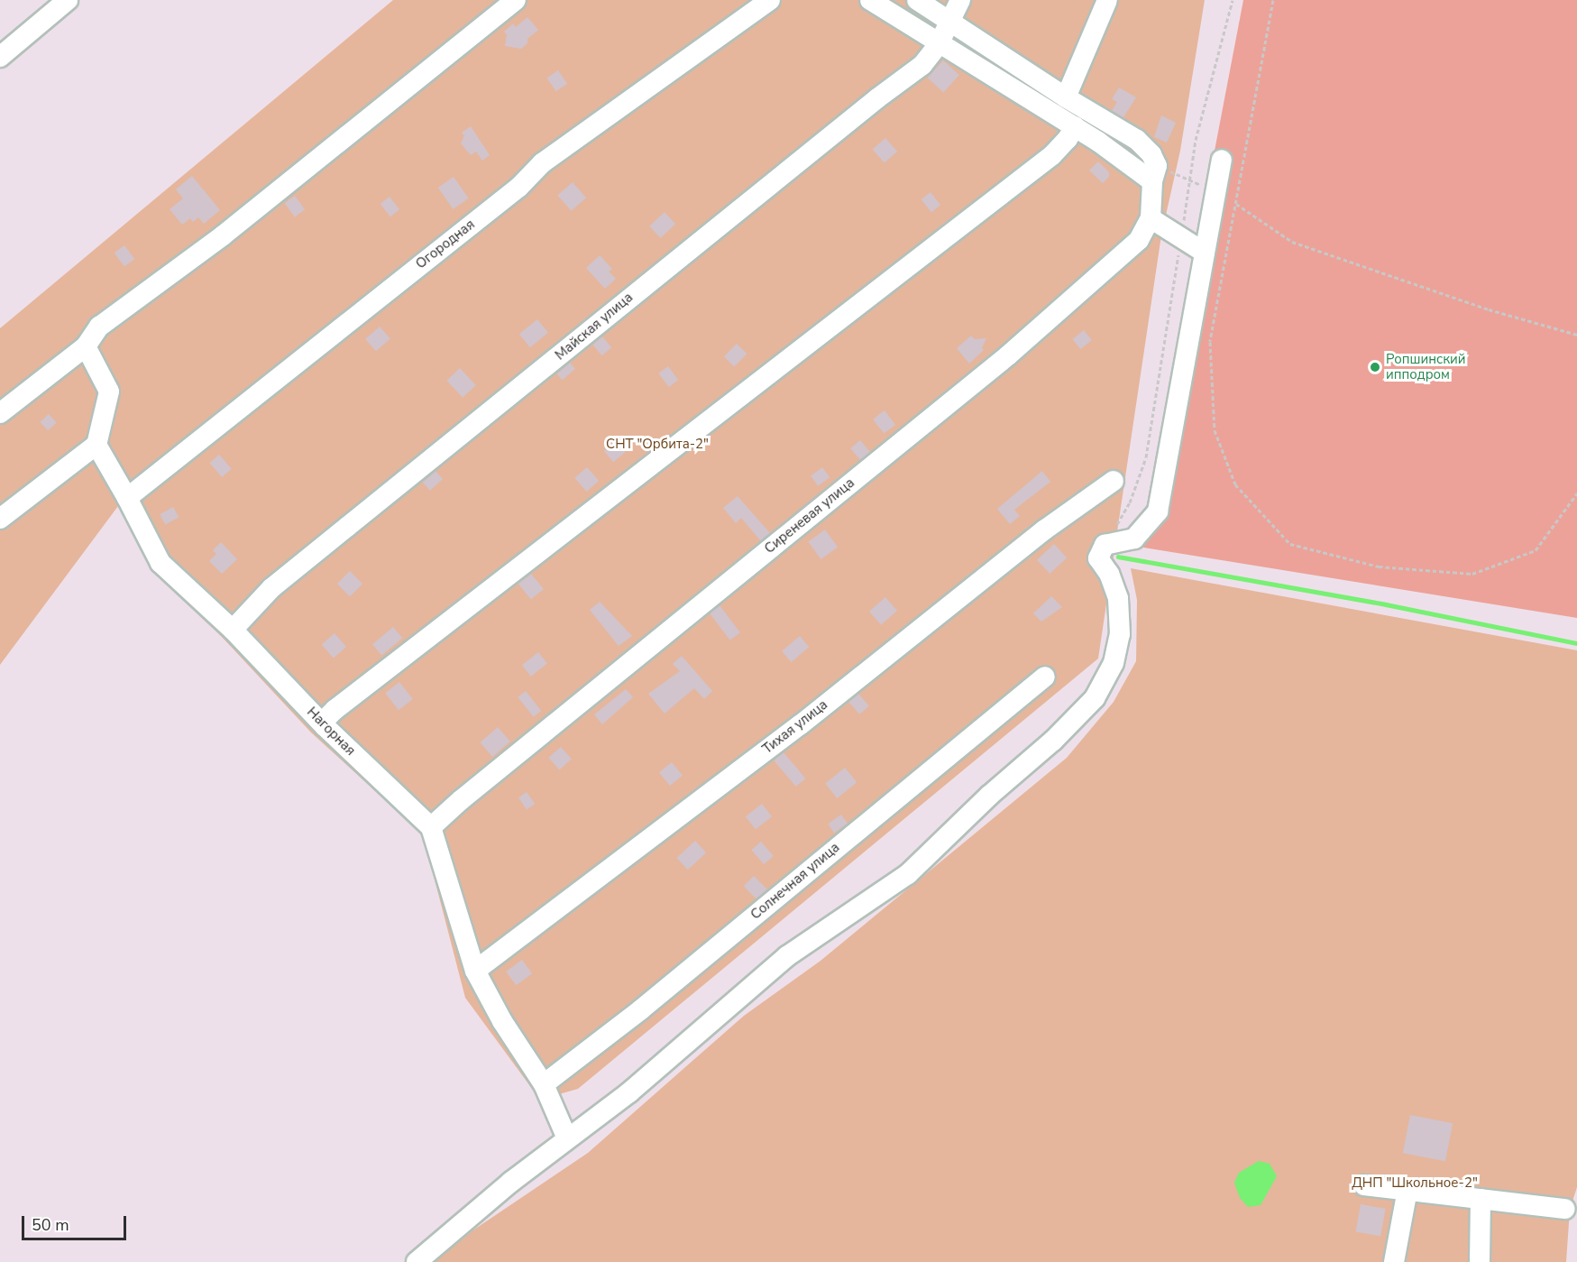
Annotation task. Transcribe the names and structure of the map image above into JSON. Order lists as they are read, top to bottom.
{
  "streets": {
    "street": [
      "Огородная",
      "Майская улица",
      "Сиреневая улица",
      "Тихая улица",
      "Нагорная",
      "Солнечная улица"
    ]
  },
  "crossings": [
    ["Огородная", "Нагорная"],
    ["Майская улица", "Нагорная"],
    ["Сиреневая улица", "Нагорная"],
    ["Тихая улица", "Нагорная"],
    ["Нагорная", "Солнечная улица"]
  ],
  "parks": ["СНТ \"Орбита-2\"", "ДНП \"Школьное-2\""],
  "places": ["Ропшинский ипподром"],
  "scale_bar": "50 m"
}
